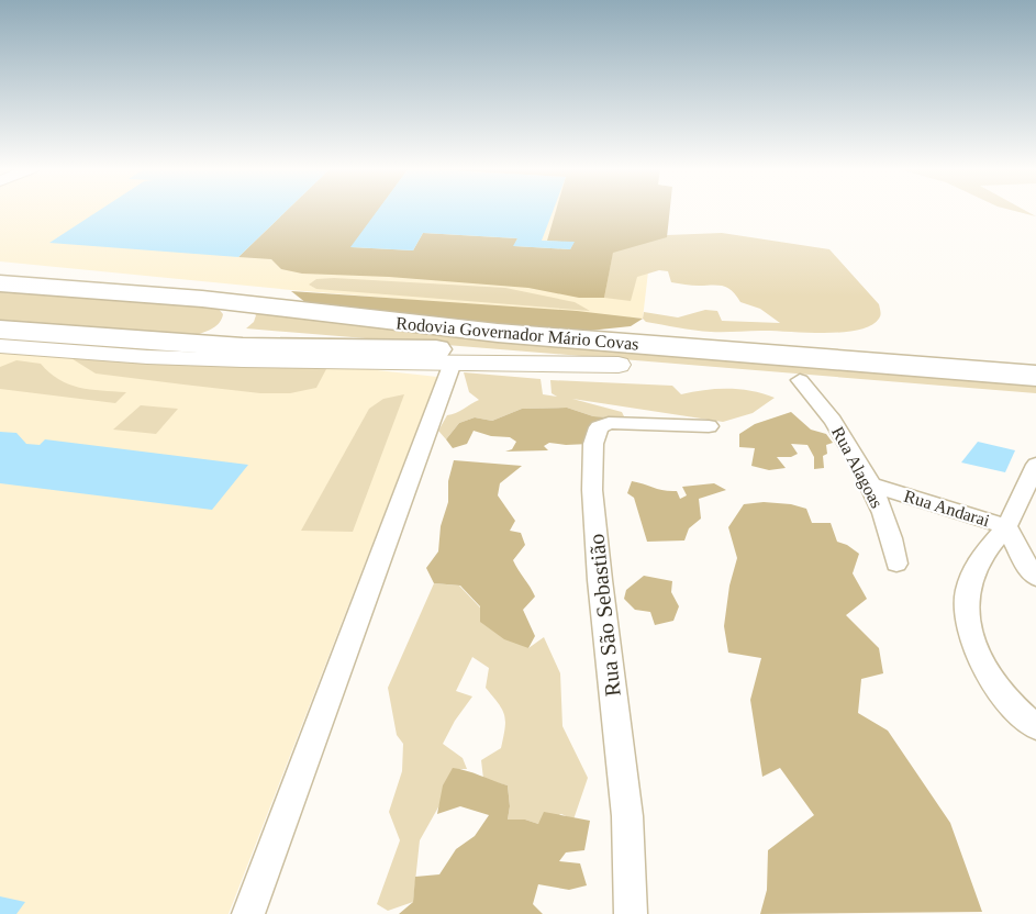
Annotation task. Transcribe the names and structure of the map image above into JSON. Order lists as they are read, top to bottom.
{
  "streets": {
    "highway": ["Rodovia Governador Mário Covas"],
    "street": ["Rua Alagoas", "Rua Andarai", "Rua São Sebastião"]
  },
  "crossings": [
    ["Rodovia Governador Mário Covas", "Rua Alagoas"],
    ["Rua Alagoas", "Rua Andarai"]
  ]
}
